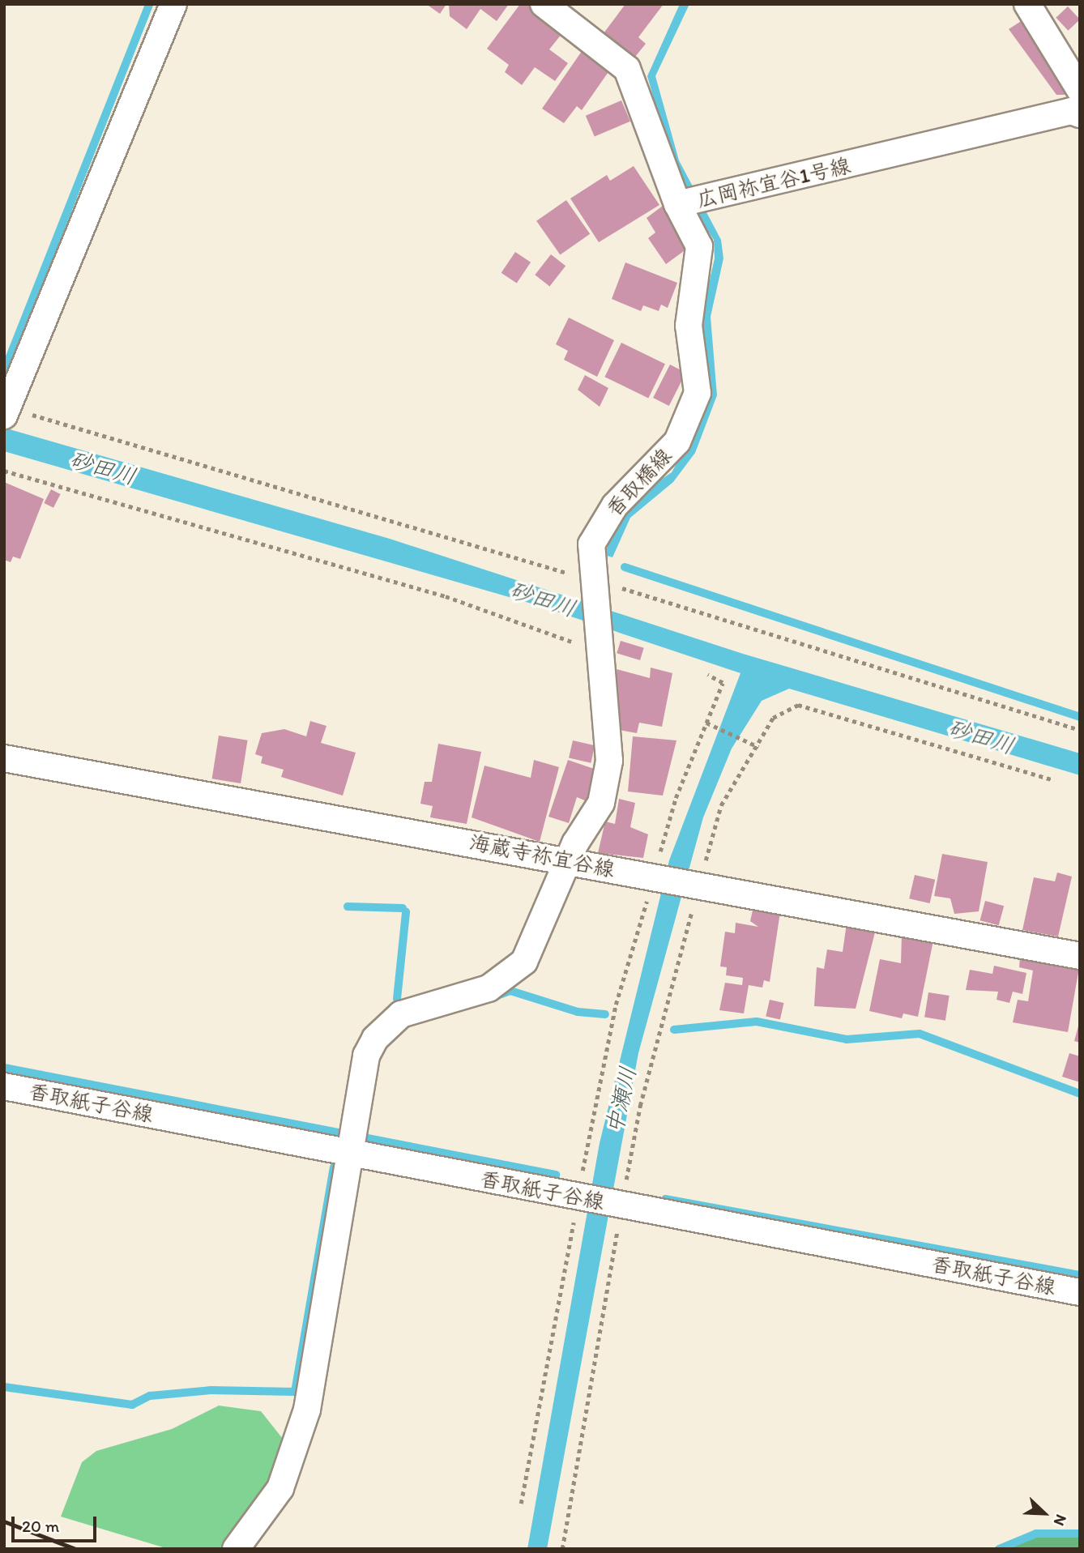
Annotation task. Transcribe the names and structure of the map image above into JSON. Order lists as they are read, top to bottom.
{
  "streets": {
    "street": [
      "広岡祢宜谷1号線",
      "香取橋線",
      "海蔵寺祢宜谷線",
      "香取紙子谷線"
    ]
  },
  "crossings": [
    ["広岡祢宜谷1号線", "香取橋線"],
    ["香取橋線", "海蔵寺祢宜谷線"],
    ["香取橋線", "香取紙子谷線"]
  ],
  "water": ["砂田川", "中瀬川"],
  "scale_bar": "20 m",
  "north": "bottom right"
}
